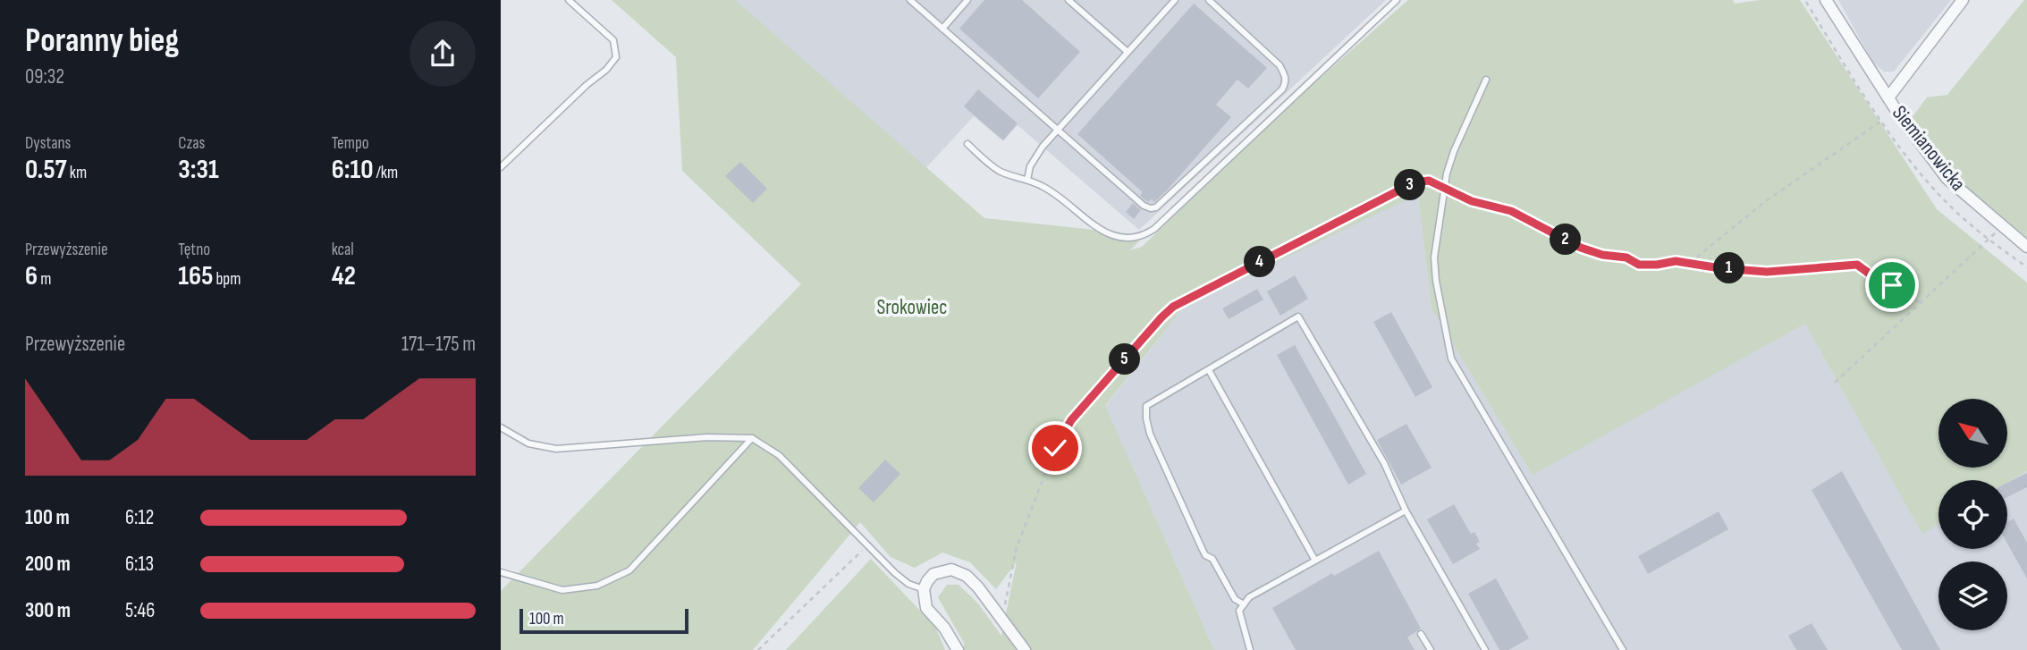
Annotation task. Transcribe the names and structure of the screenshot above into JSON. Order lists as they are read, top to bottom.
{
  "streets": {
    "street": ["Siemianowicka"]
  },
  "parks": ["Srokowiec"],
  "scale_bar": "100 m",
  "north": "top left",
  "page": {
    "heading": ["Poranny bieg", "09:32"],
    "stats": [
      ["Dystans", "0.57 km"],
      ["Czas", "3:31"],
      ["Tempo", "6:10 /km"],
      ["Przewyższenie", "6 m"],
      ["Tętno", "165 bpm"],
      ["kcal", "42"]
    ],
    "pins": [
      "3",
      "2",
      "4",
      "1",
      "5"
    ],
    "chart": ["Przewyższenie", "171–175 m"],
    "list": [
      {
        "name": "100 m",
        "note": "6:12"
      },
      {
        "name": "200 m",
        "note": "6:13"
      },
      {
        "name": "300 m",
        "note": "5:46"
      }
    ],
    "scale": "100 m"
  }
}
